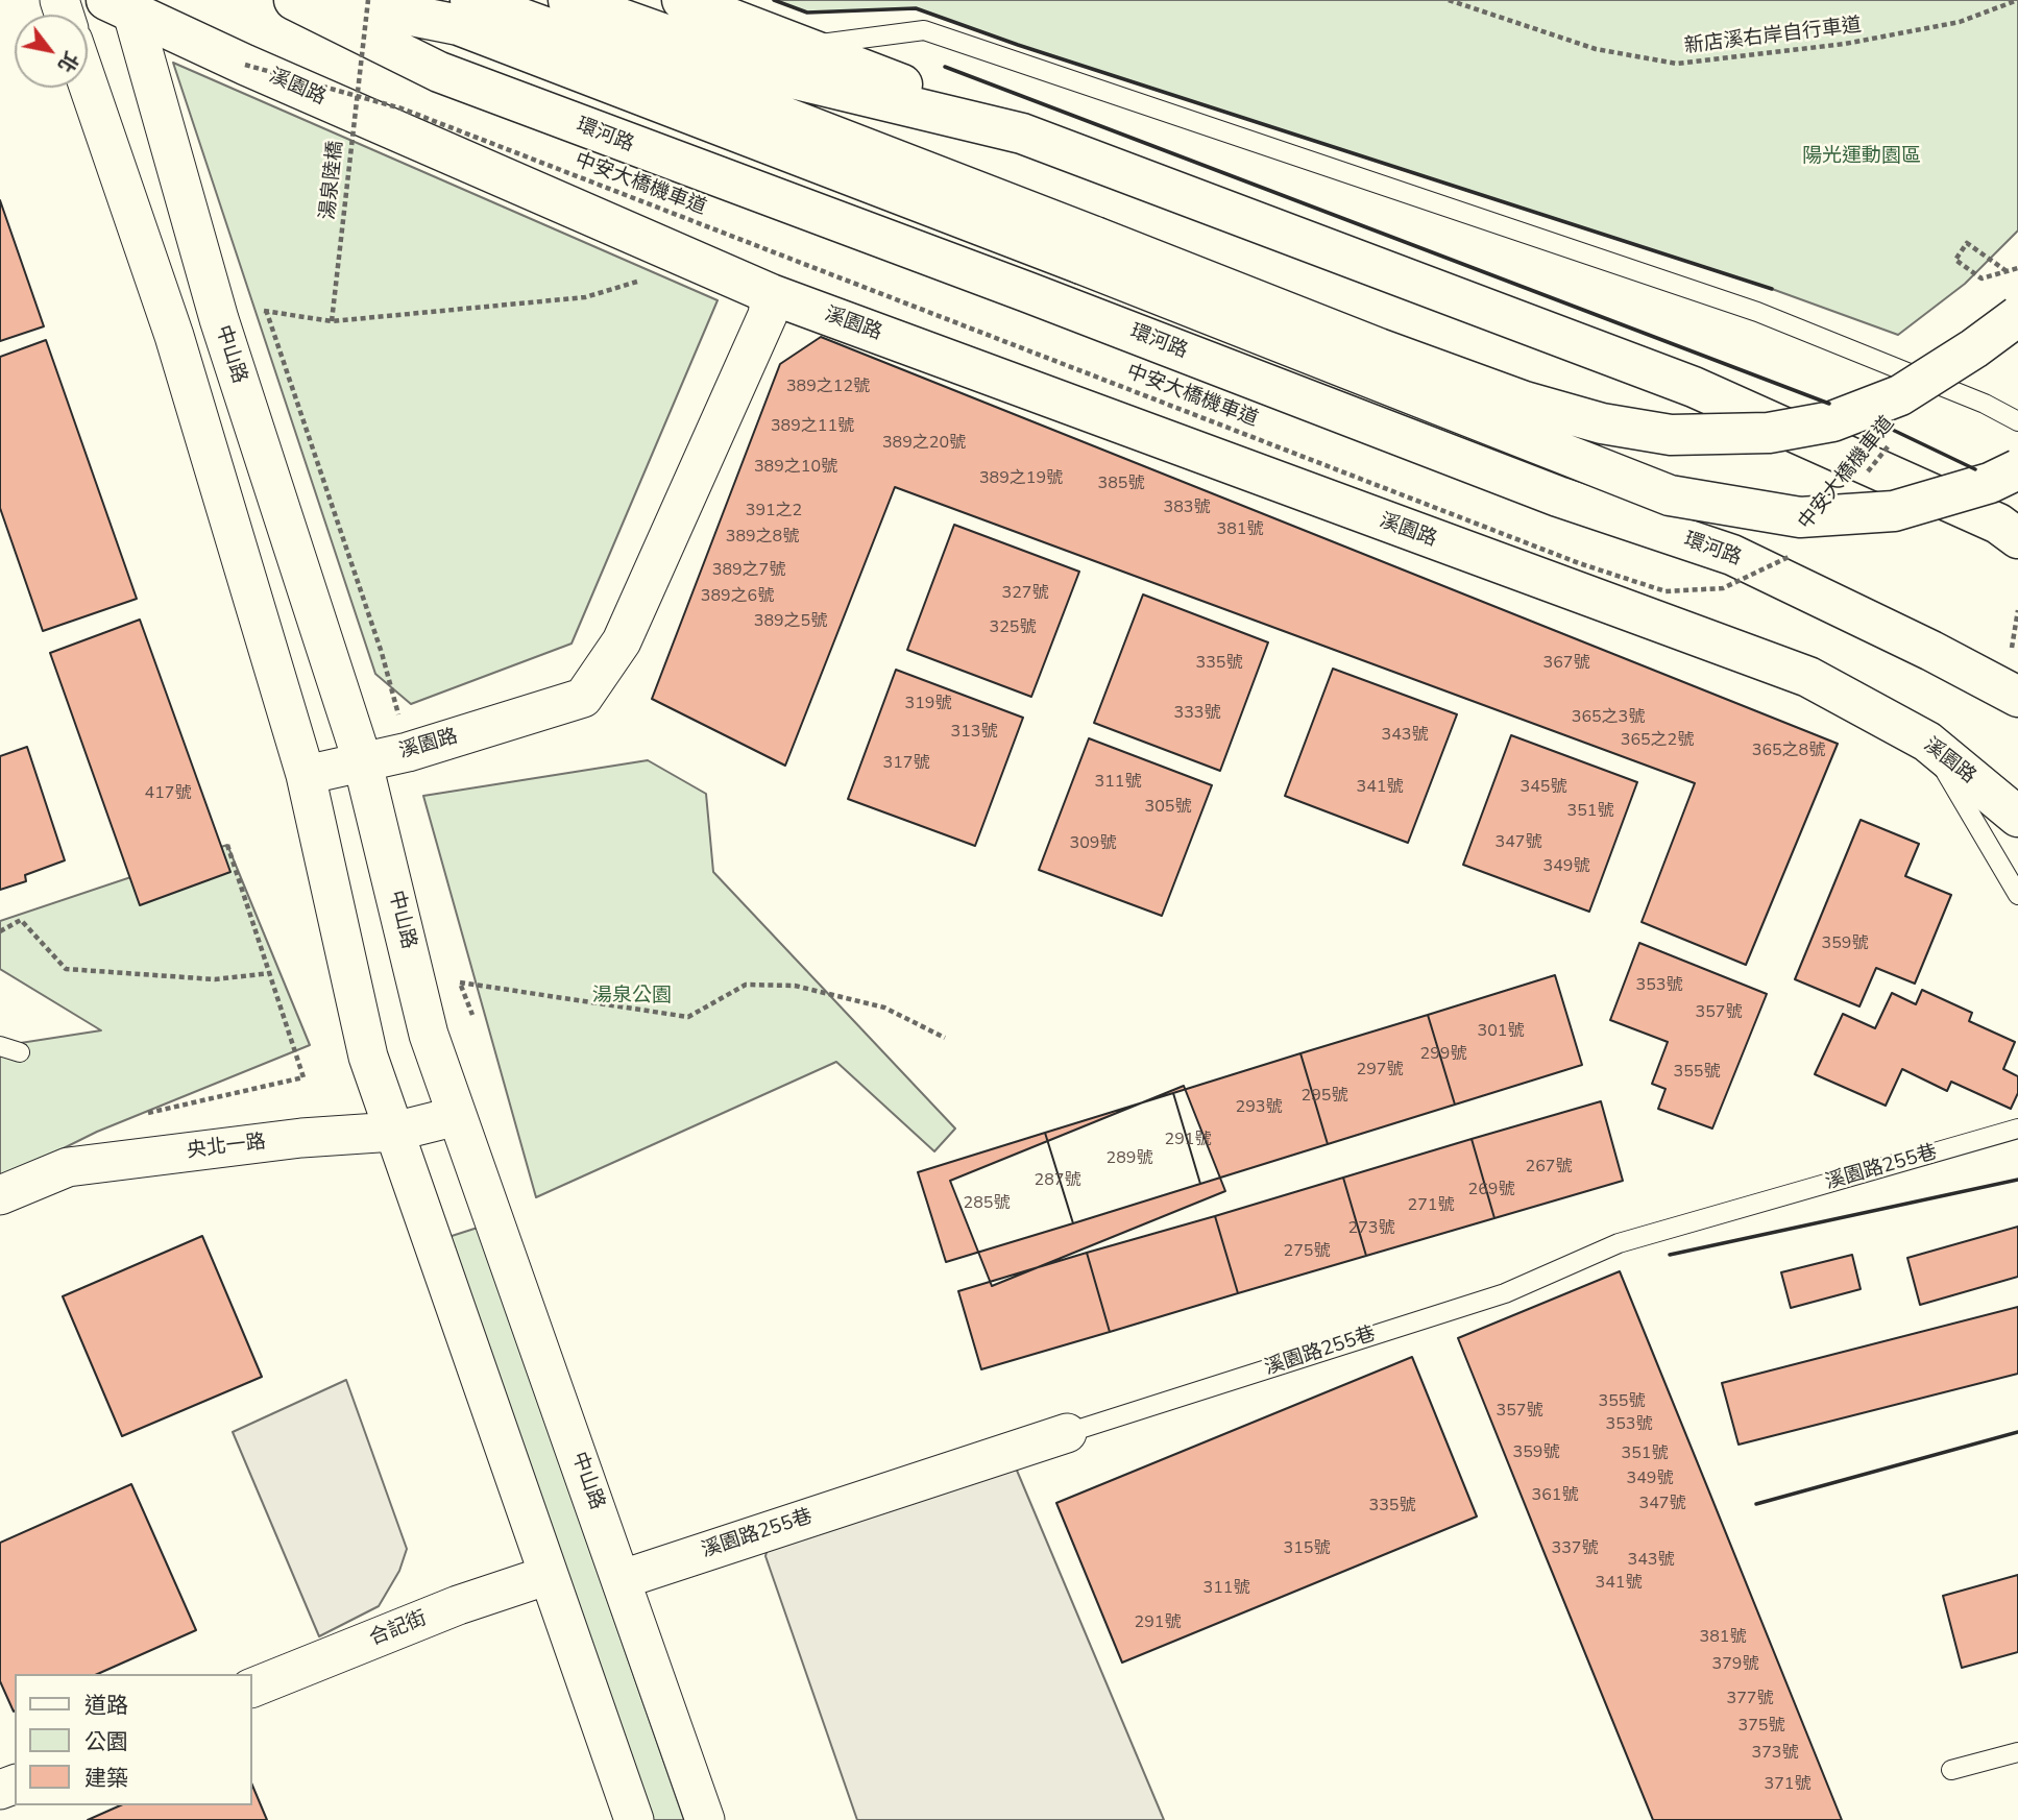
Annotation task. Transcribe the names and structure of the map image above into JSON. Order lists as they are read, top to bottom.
{
  "streets": {
    "main road": ["溪園路", "環河路"],
    "street": [
      "中山路",
      "央北一路",
      "溪園路255巷",
      "合記街"
    ],
    "path": ["新店溪右岸自行車道", "湯泉陸橋", "中安大橋機車道"]
  },
  "crossings": [
    ["溪園路", "中安大橋機車道"],
    ["溪園路", "中山路"],
    ["中山路", "央北一路"],
    ["中山路", "溪園路255巷"]
  ],
  "parks": ["陽光運動園區", "湯泉公園"],
  "house_numbers": [
    "389之12號",
    "389之11號",
    "389之20號",
    "389之10號",
    "389之19號",
    "385號",
    "383號",
    "391之2",
    "381號",
    "389之8號",
    "389之7號",
    "327號",
    "389之6號",
    "389之5號",
    "325號",
    "335號",
    "367號",
    "319號",
    "333號",
    "365之3號",
    "313號",
    "343號",
    "365之2號",
    "365之8號",
    "317號",
    "311號",
    "341號",
    "345號",
    "417號",
    "305號",
    "351號",
    "347號",
    "309號",
    "349號",
    "359號",
    "353號",
    "357號",
    "301號",
    "299號",
    "297號",
    "355號",
    "295號",
    "293號",
    "291號",
    "289號",
    "267號",
    "287號",
    "269號",
    "285號",
    "271號",
    "273號",
    "275號",
    "355號",
    "357號",
    "353號",
    "359號",
    "351號",
    "349號",
    "361號",
    "347號",
    "335號",
    "315號",
    "337號",
    "343號",
    "341號",
    "311號",
    "291號",
    "381號",
    "379號",
    "377號",
    "375號",
    "373號",
    "371號"
  ],
  "legend": ["道路", "公園", "建築"],
  "north": "bottom right"
}
